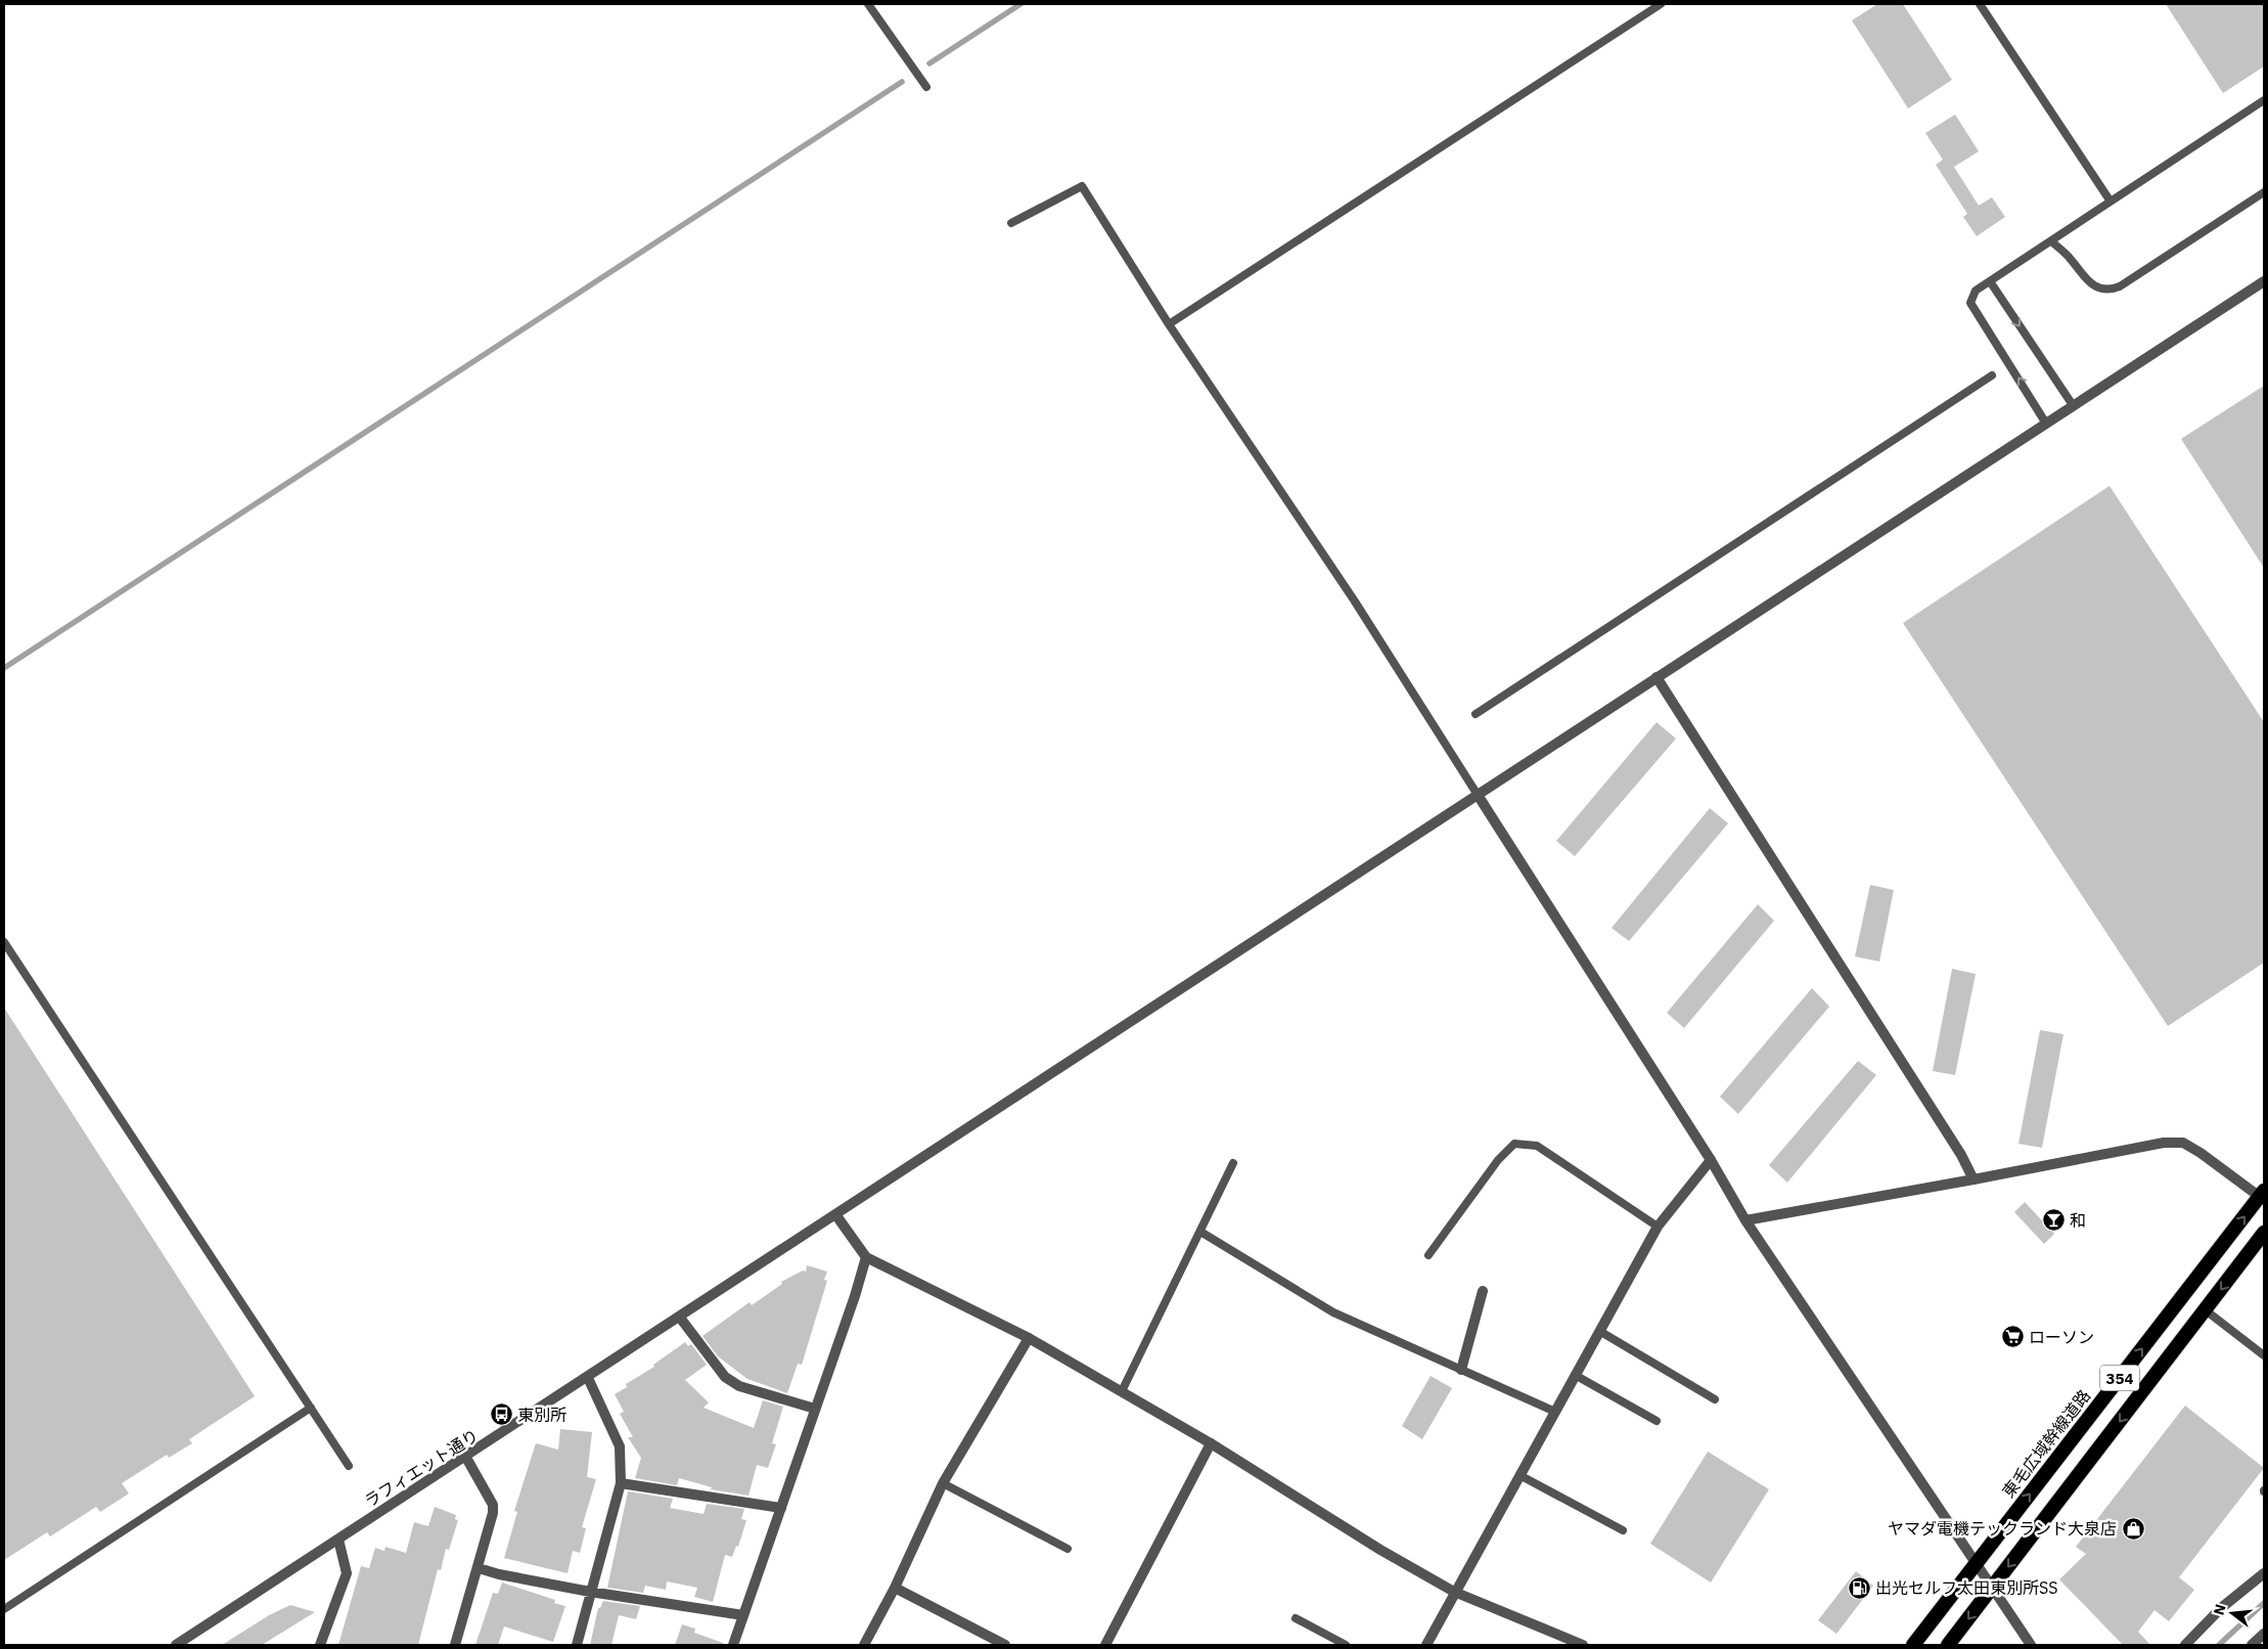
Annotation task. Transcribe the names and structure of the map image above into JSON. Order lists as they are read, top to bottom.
{
  "streets": {
    "highway": ["354", "東毛広域幹線道路"],
    "street": ["ラフィエット通り"]
  },
  "places": {
    "bar": ["和"],
    "supermarket": ["ローソン"],
    "bus stop": ["東別所"],
    "shop": ["ヤマダ電機テックランド大泉店"],
    "fuel station": ["出光セルフ太田東別所SS"]
  },
  "north": "left"
}
